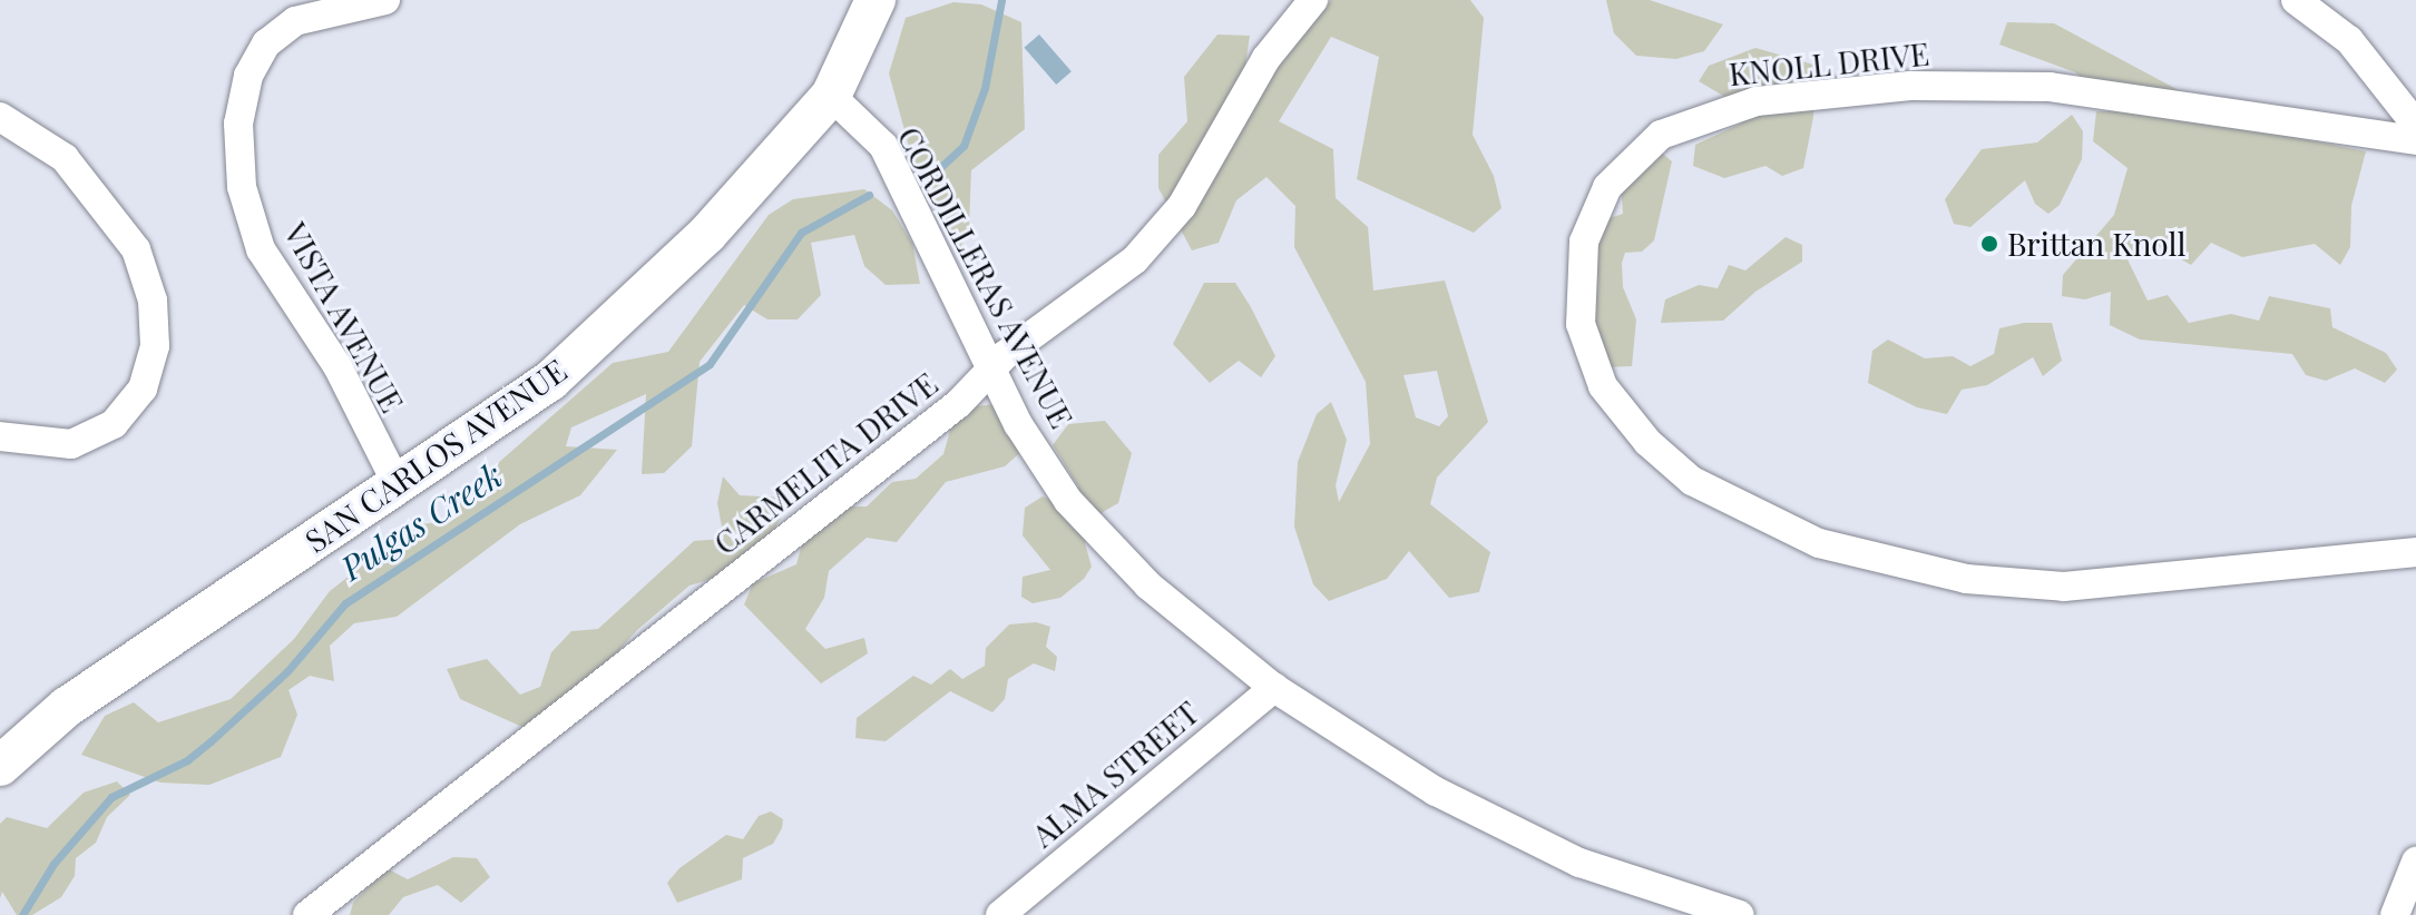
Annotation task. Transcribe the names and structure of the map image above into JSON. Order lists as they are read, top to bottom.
{
  "streets": {
    "main road": ["SAN CARLOS AVENUE"],
    "street": [
      "KNOLL DRIVE",
      "CORDILLERAS AVENUE",
      "VISTA AVENUE",
      "CARMELITA DRIVE",
      "ALMA STREET"
    ]
  },
  "crossings": [
    ["CORDILLERAS AVENUE", "SAN CARLOS AVENUE"],
    ["CORDILLERAS AVENUE", "CARMELITA DRIVE"],
    ["CORDILLERAS AVENUE", "ALMA STREET"],
    ["VISTA AVENUE", "SAN CARLOS AVENUE"]
  ],
  "water": ["Pulgas Creek"],
  "places": ["Brittan Knoll"]
}
